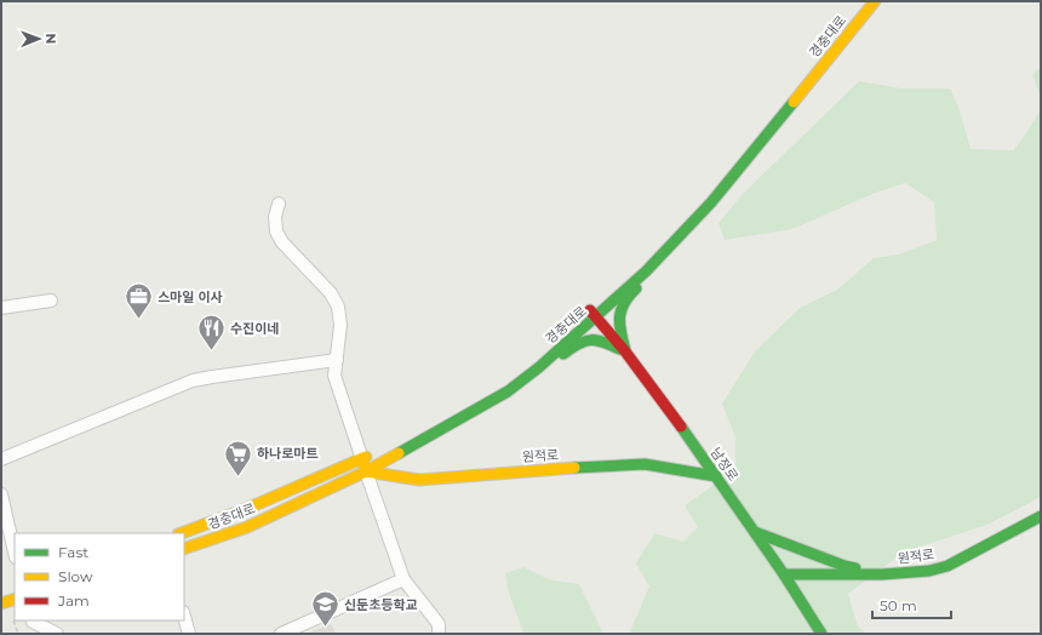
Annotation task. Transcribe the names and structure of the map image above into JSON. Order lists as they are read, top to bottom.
{
  "streets": {
    "main road": ["경충대로", "원적로", "남정로"]
  },
  "crossings": [
    ["경충대로", "원적로"],
    ["경충대로", "남정로"],
    ["원적로", "남정로"]
  ],
  "places": {
    "office": ["스마일 이사"],
    "restaurant": ["수진이네"],
    "supermarket": ["하나로마트"],
    "school or university": ["신둔초등학교"]
  },
  "legend": ["Fast", "Slow", "Jam"],
  "scale_bar": "50 m",
  "north": "right"
}
